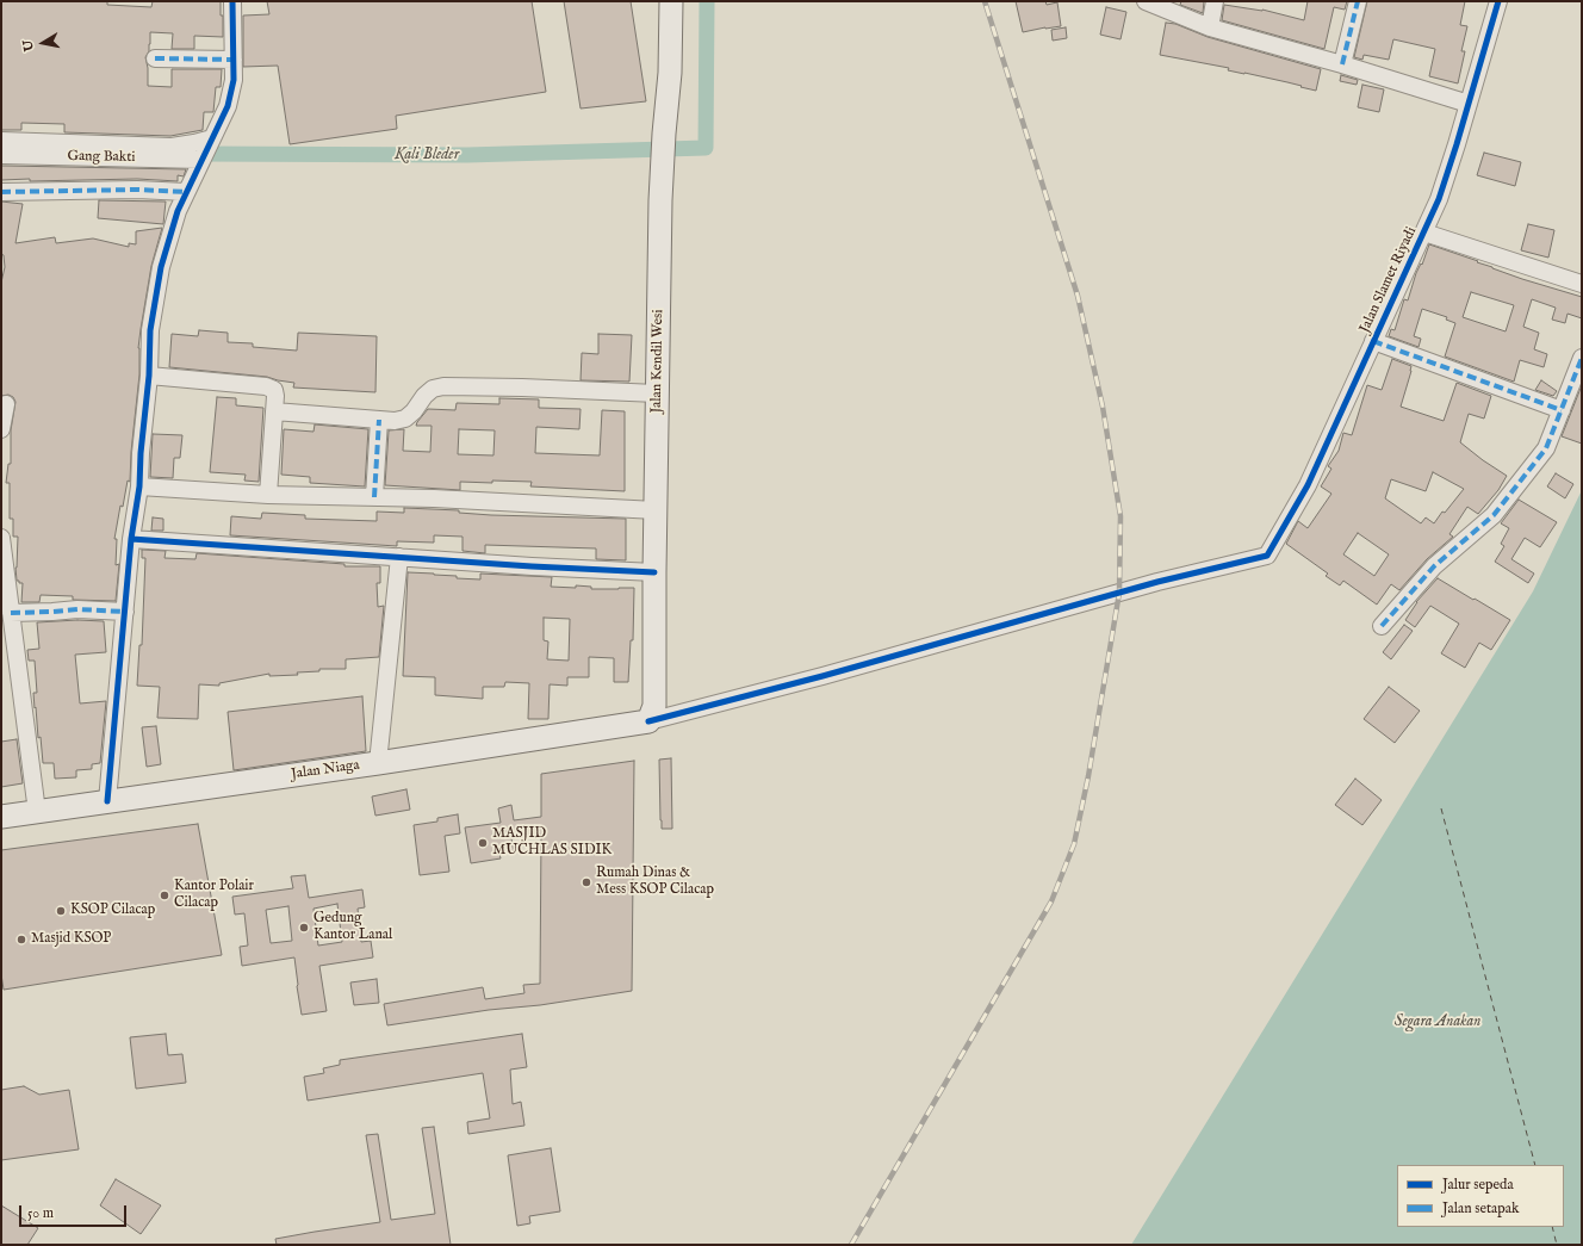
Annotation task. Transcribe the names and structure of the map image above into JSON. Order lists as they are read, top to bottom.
{
  "streets": {
    "main road": ["Jalan Kendil Wesi", "Jalan Niaga"],
    "street": ["Gang Bakti", "Jalan Slamet Riyadi"]
  },
  "crossings": [
    ["Jalan Slamet Riyadi", "Jalan Kendil Wesi"],
    ["Jalan Slamet Riyadi", "Jalan Niaga"],
    ["Jalan Kendil Wesi", "Jalan Niaga"]
  ],
  "water": ["Kali Bleder", "Segara Anakan"],
  "places": [
    "MASJID MUCHLAS SIDIK",
    "Rumah Dinas & Mess KSOP Cilacap",
    "Kantor Polair Cilacap",
    "KSOP Cilacap",
    "Gedung Kantor Lanal",
    "Masjid KSOP"
  ],
  "legend": ["Jalur sepeda", "Jalan setapak"],
  "scale_bar": "50 m",
  "north": "left"
}
